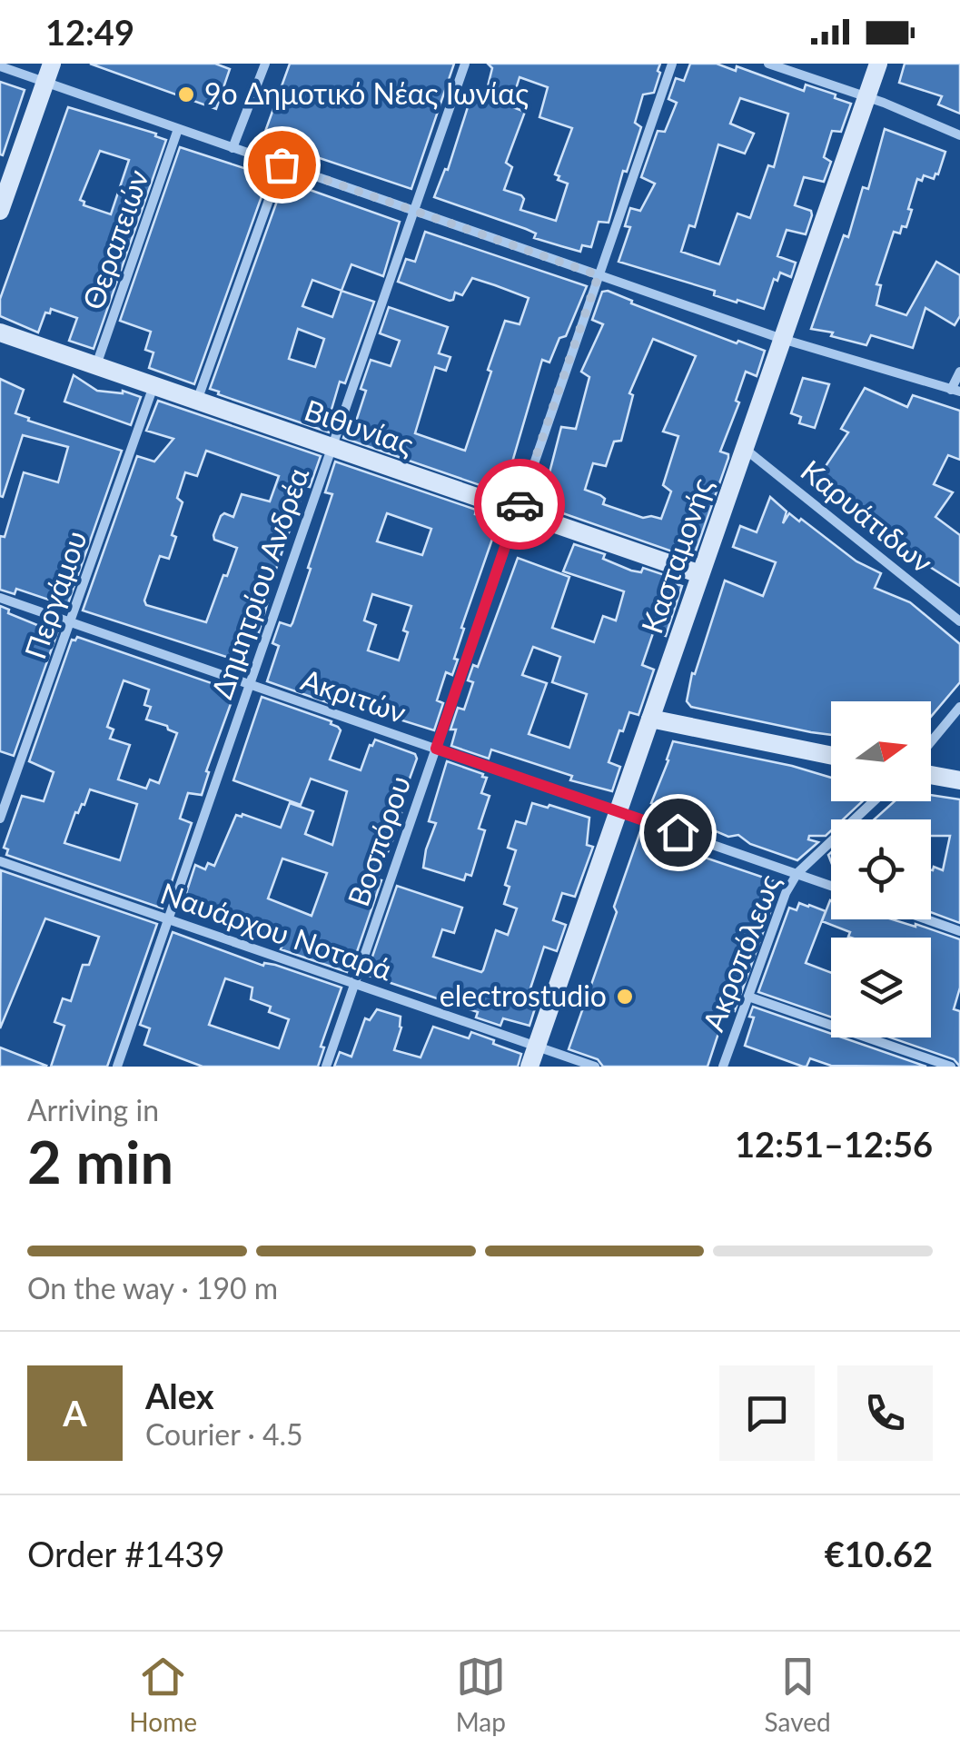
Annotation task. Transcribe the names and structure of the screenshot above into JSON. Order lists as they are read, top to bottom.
{
  "streets": {
    "street": [
      "Θεραπειών",
      "Βιθυνίας",
      "Καρυάτιδων",
      "Κασταμονής",
      "Δημητρίου Ανδρέα",
      "Περγάμου",
      "Ακριτών",
      "Βοσπόρου",
      "Ναυάρχου Νοταρά",
      "Ακροπόλεως"
    ]
  },
  "crossings": [
    ["Θεραπειών", "Βιθυνίας"],
    ["Βιθυνίας", "Κασταμονής"],
    ["Βιθυνίας", "Δημητρίου Ανδρέα"],
    ["Βιθυνίας", "Περγάμου"],
    ["Βιθυνίας", "Βοσπόρου"],
    ["Καρυάτιδων", "Κασταμονής"],
    ["Κασταμονής", "Ακριτών"],
    ["Κασταμονής", "Ναυάρχου Νοταρά"],
    ["Δημητρίου Ανδρέα", "Ακριτών"],
    ["Δημητρίου Ανδρέα", "Ναυάρχου Νοταρά"],
    ["Περγάμου", "Ακριτών"],
    ["Ακριτών", "Βοσπόρου"],
    ["Ακριτών", "Ακροπόλεως"],
    ["Βοσπόρου", "Ναυάρχου Νοταρά"]
  ],
  "places": ["9ο Δημοτικό Νέας Ιωνίας", "electrostudio"],
  "north": "right",
  "page": {
    "status": "12:49",
    "heading": ["2 min", "Arriving in", "12:51–12:56"],
    "panel": [
      "Alex",
      "Courier · 4.5",
      "Order #1439",
      "€10.62"
    ],
    "bar": "On the way · 190 m",
    "round": "A",
    "tabs": ["Home", "Map", "Saved"]
  }
}
